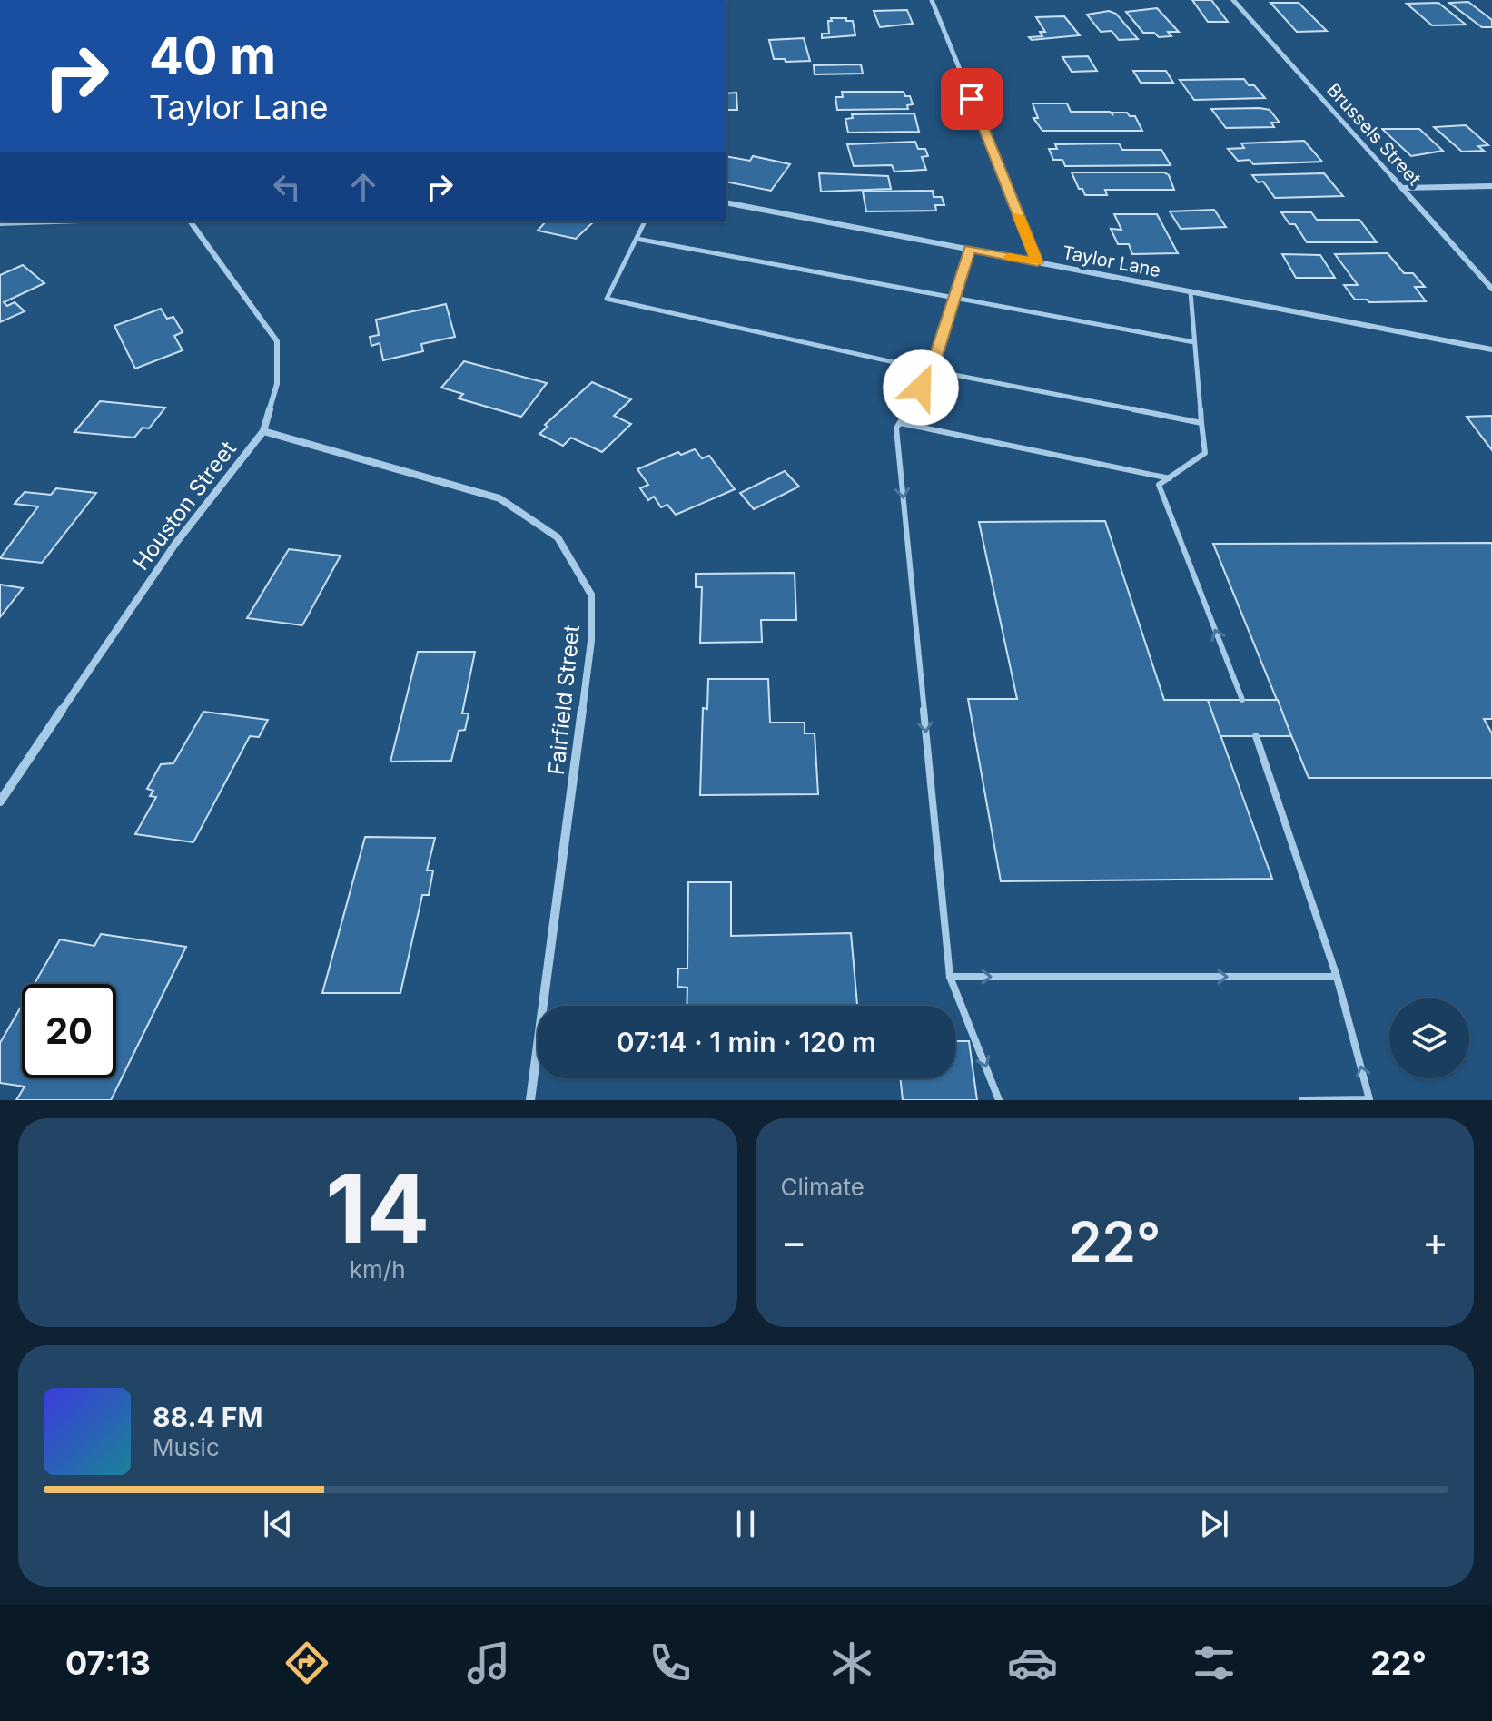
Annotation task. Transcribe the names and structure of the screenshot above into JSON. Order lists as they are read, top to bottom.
{
  "streets": {
    "street": [
      "Brussels Street",
      "Taylor Lane",
      "Houston Street",
      "Fairfield Street"
    ]
  },
  "crossings": [
    ["Houston Street", "Fairfield Street"]
  ],
  "page": {
    "turn": ["40 m", "Taylor Lane"],
    "limit": "20",
    "trip": "07:14 · 1 min · 120 m",
    "tile": [
      ["14", "km/h"],
      "Climate"
    ],
    "heat": ["−", "22°", "+"],
    "song": ["88.4 FM", "Music"],
    "tabs": ["07:13", "22°"]
  }
}
